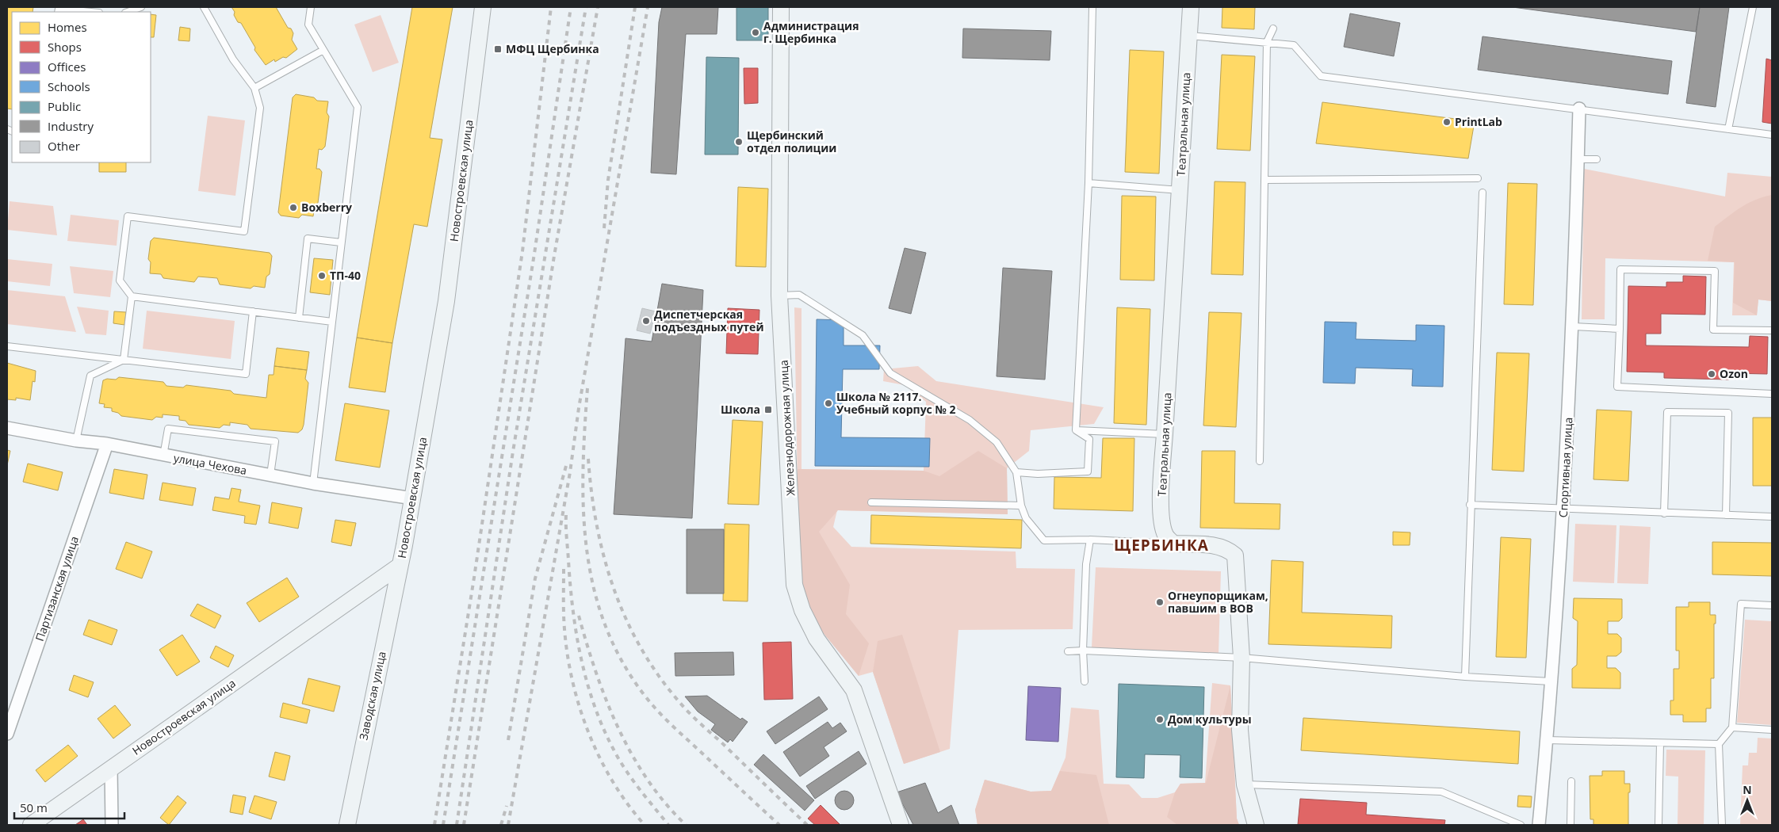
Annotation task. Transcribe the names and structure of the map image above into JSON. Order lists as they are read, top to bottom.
{
  "streets": {
    "street": [
      "Театральная улица",
      "Новостроевская улица",
      "Железнодорожная улица",
      "улица Чехова",
      "Спортивная улица",
      "Партизанская улица",
      "Заводская улица"
    ]
  },
  "crossings": [
    ["Новостроевская улица", "улица Чехова"],
    ["Новостроевская улица", "Заводская улица"],
    ["улица Чехова", "Партизанская улица"]
  ],
  "districts": ["ЩЕРБИНКА"],
  "places": {
    "other": [
      "Администрация г. Щербинка",
      "PrintLab",
      "Щербинский отдел полиции",
      "Boxberry",
      "ТП-40",
      "Диспетчерская подъездных путей",
      "Ozon",
      "Школа № 2117. Учебный корпус № 2",
      "Огнеупорщикам, павшим в ВОВ",
      "Дом культуры"
    ],
    "transit": ["МФЦ Щербинка", "Школа"]
  },
  "legend": [
    "Homes",
    "Shops",
    "Offices",
    "Schools",
    "Public",
    "Industry",
    "Other"
  ],
  "scale_bar": "50 m",
  "north": "top"
}
